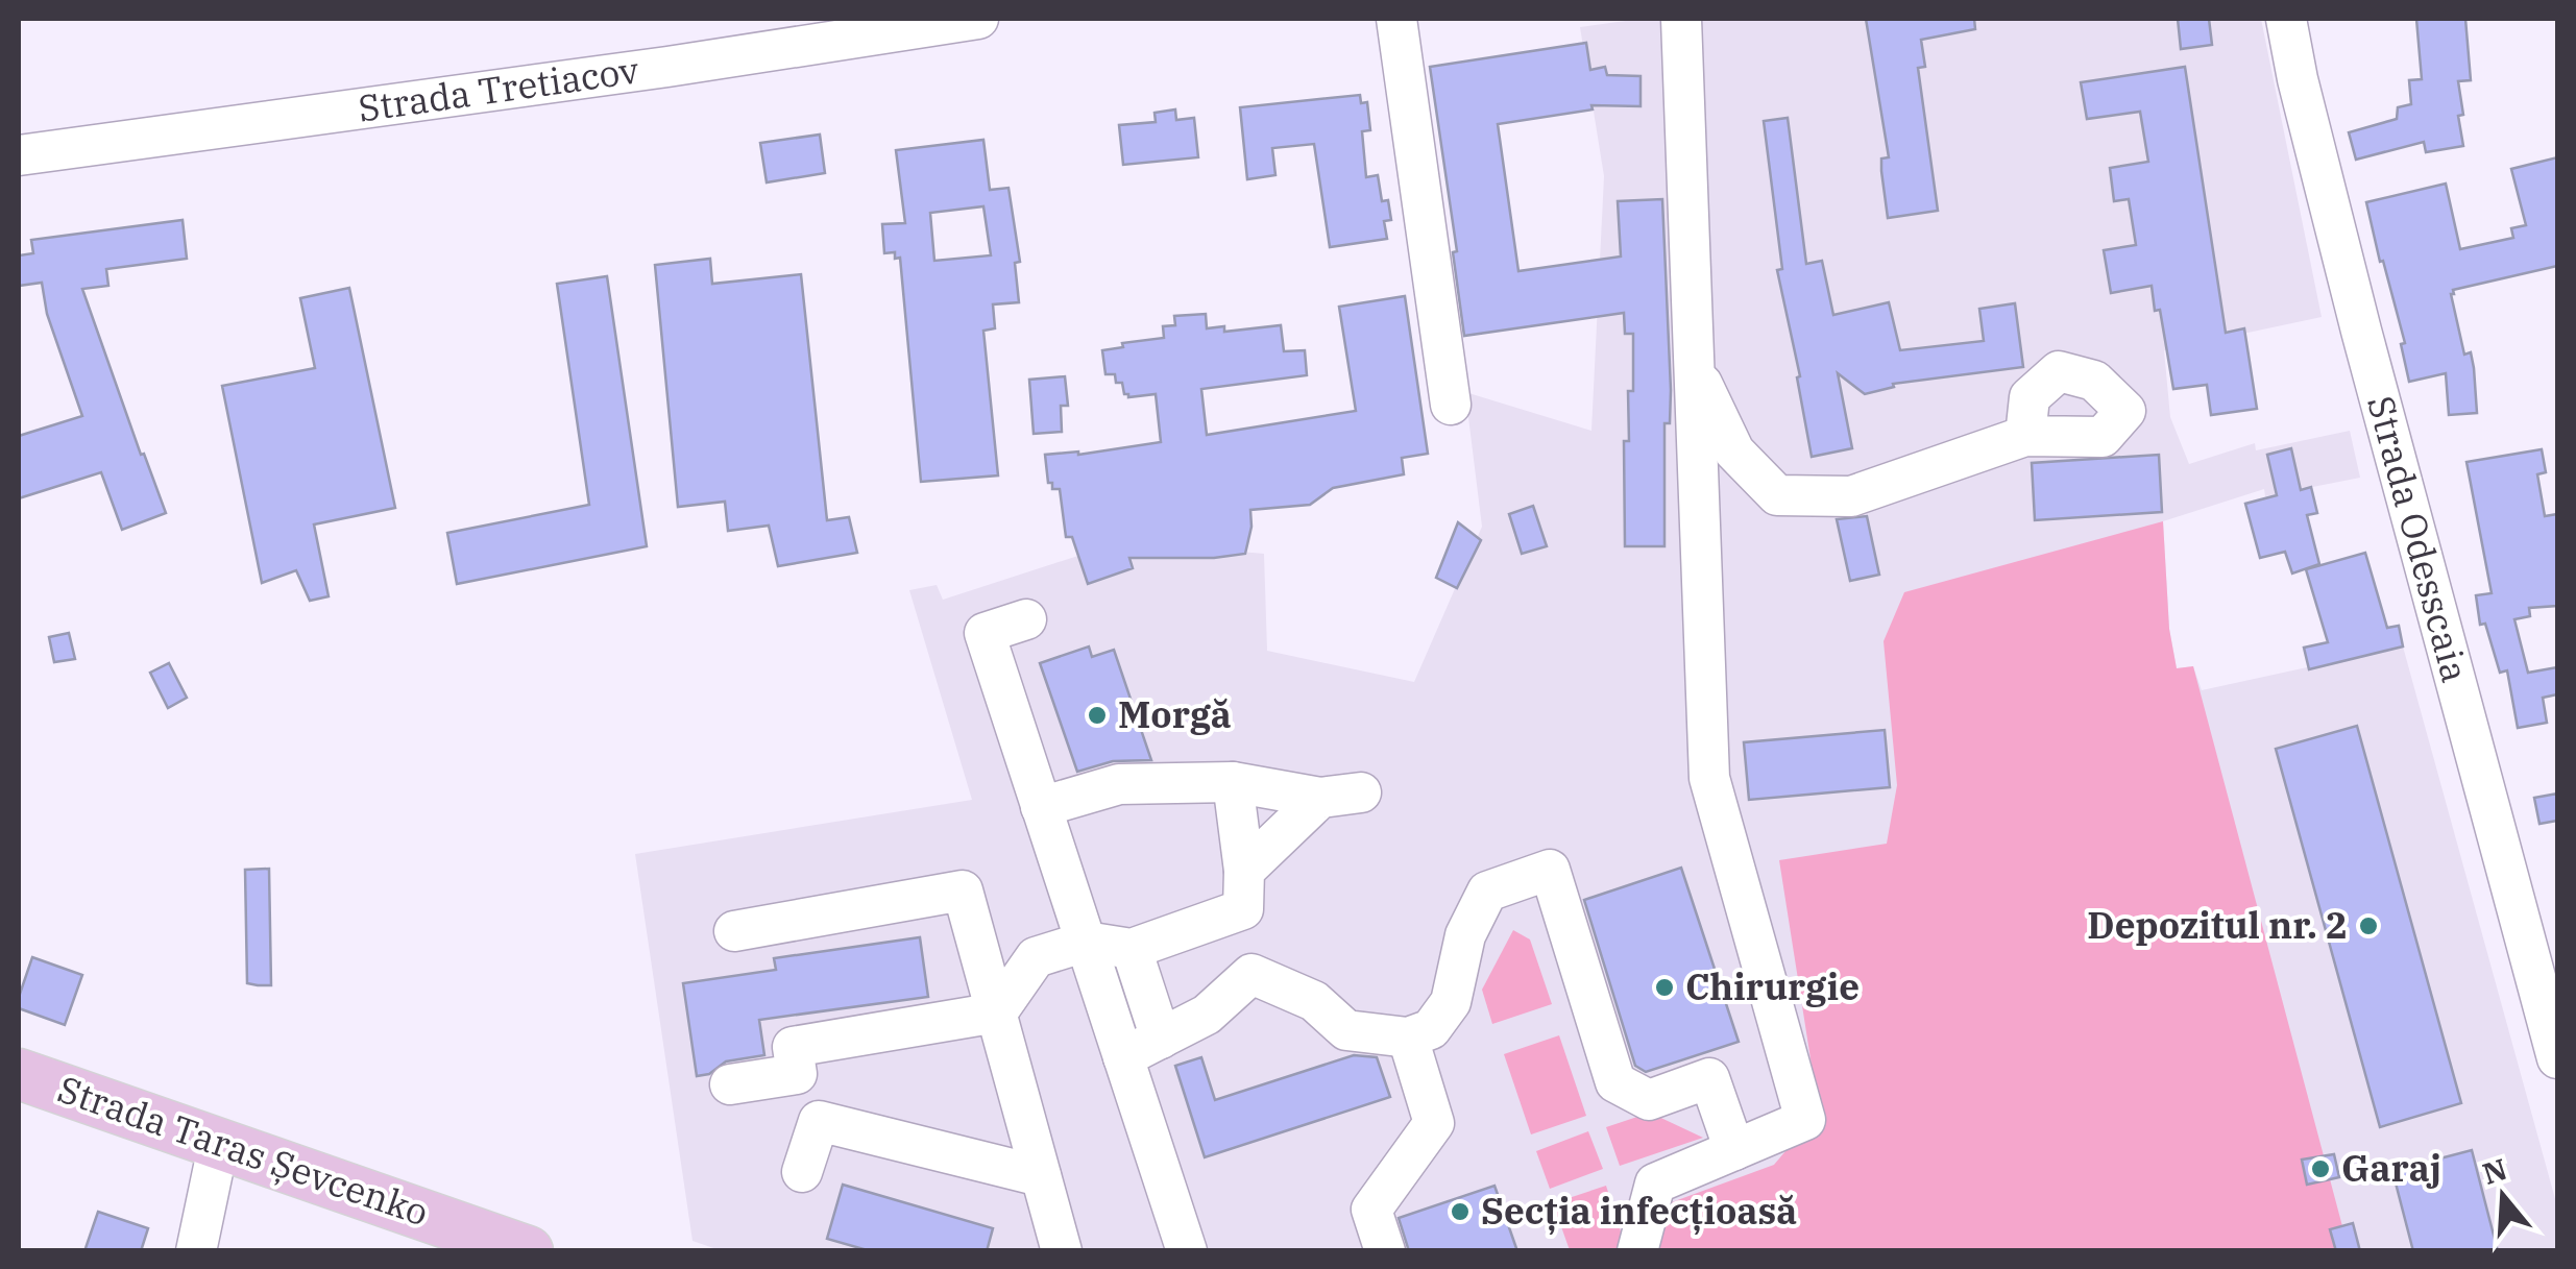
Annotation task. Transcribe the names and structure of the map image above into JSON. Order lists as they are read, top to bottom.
{
  "streets": {
    "main road": ["Strada Taras Șevcenko"],
    "street": ["Strada Tretiacov", "Strada Odesscaia"]
  },
  "places": [
    "Morgă",
    "Depozitul nr. 2",
    "Chirurgie",
    "Garaj",
    "Secția infecțioasă"
  ],
  "north": "top"
}
